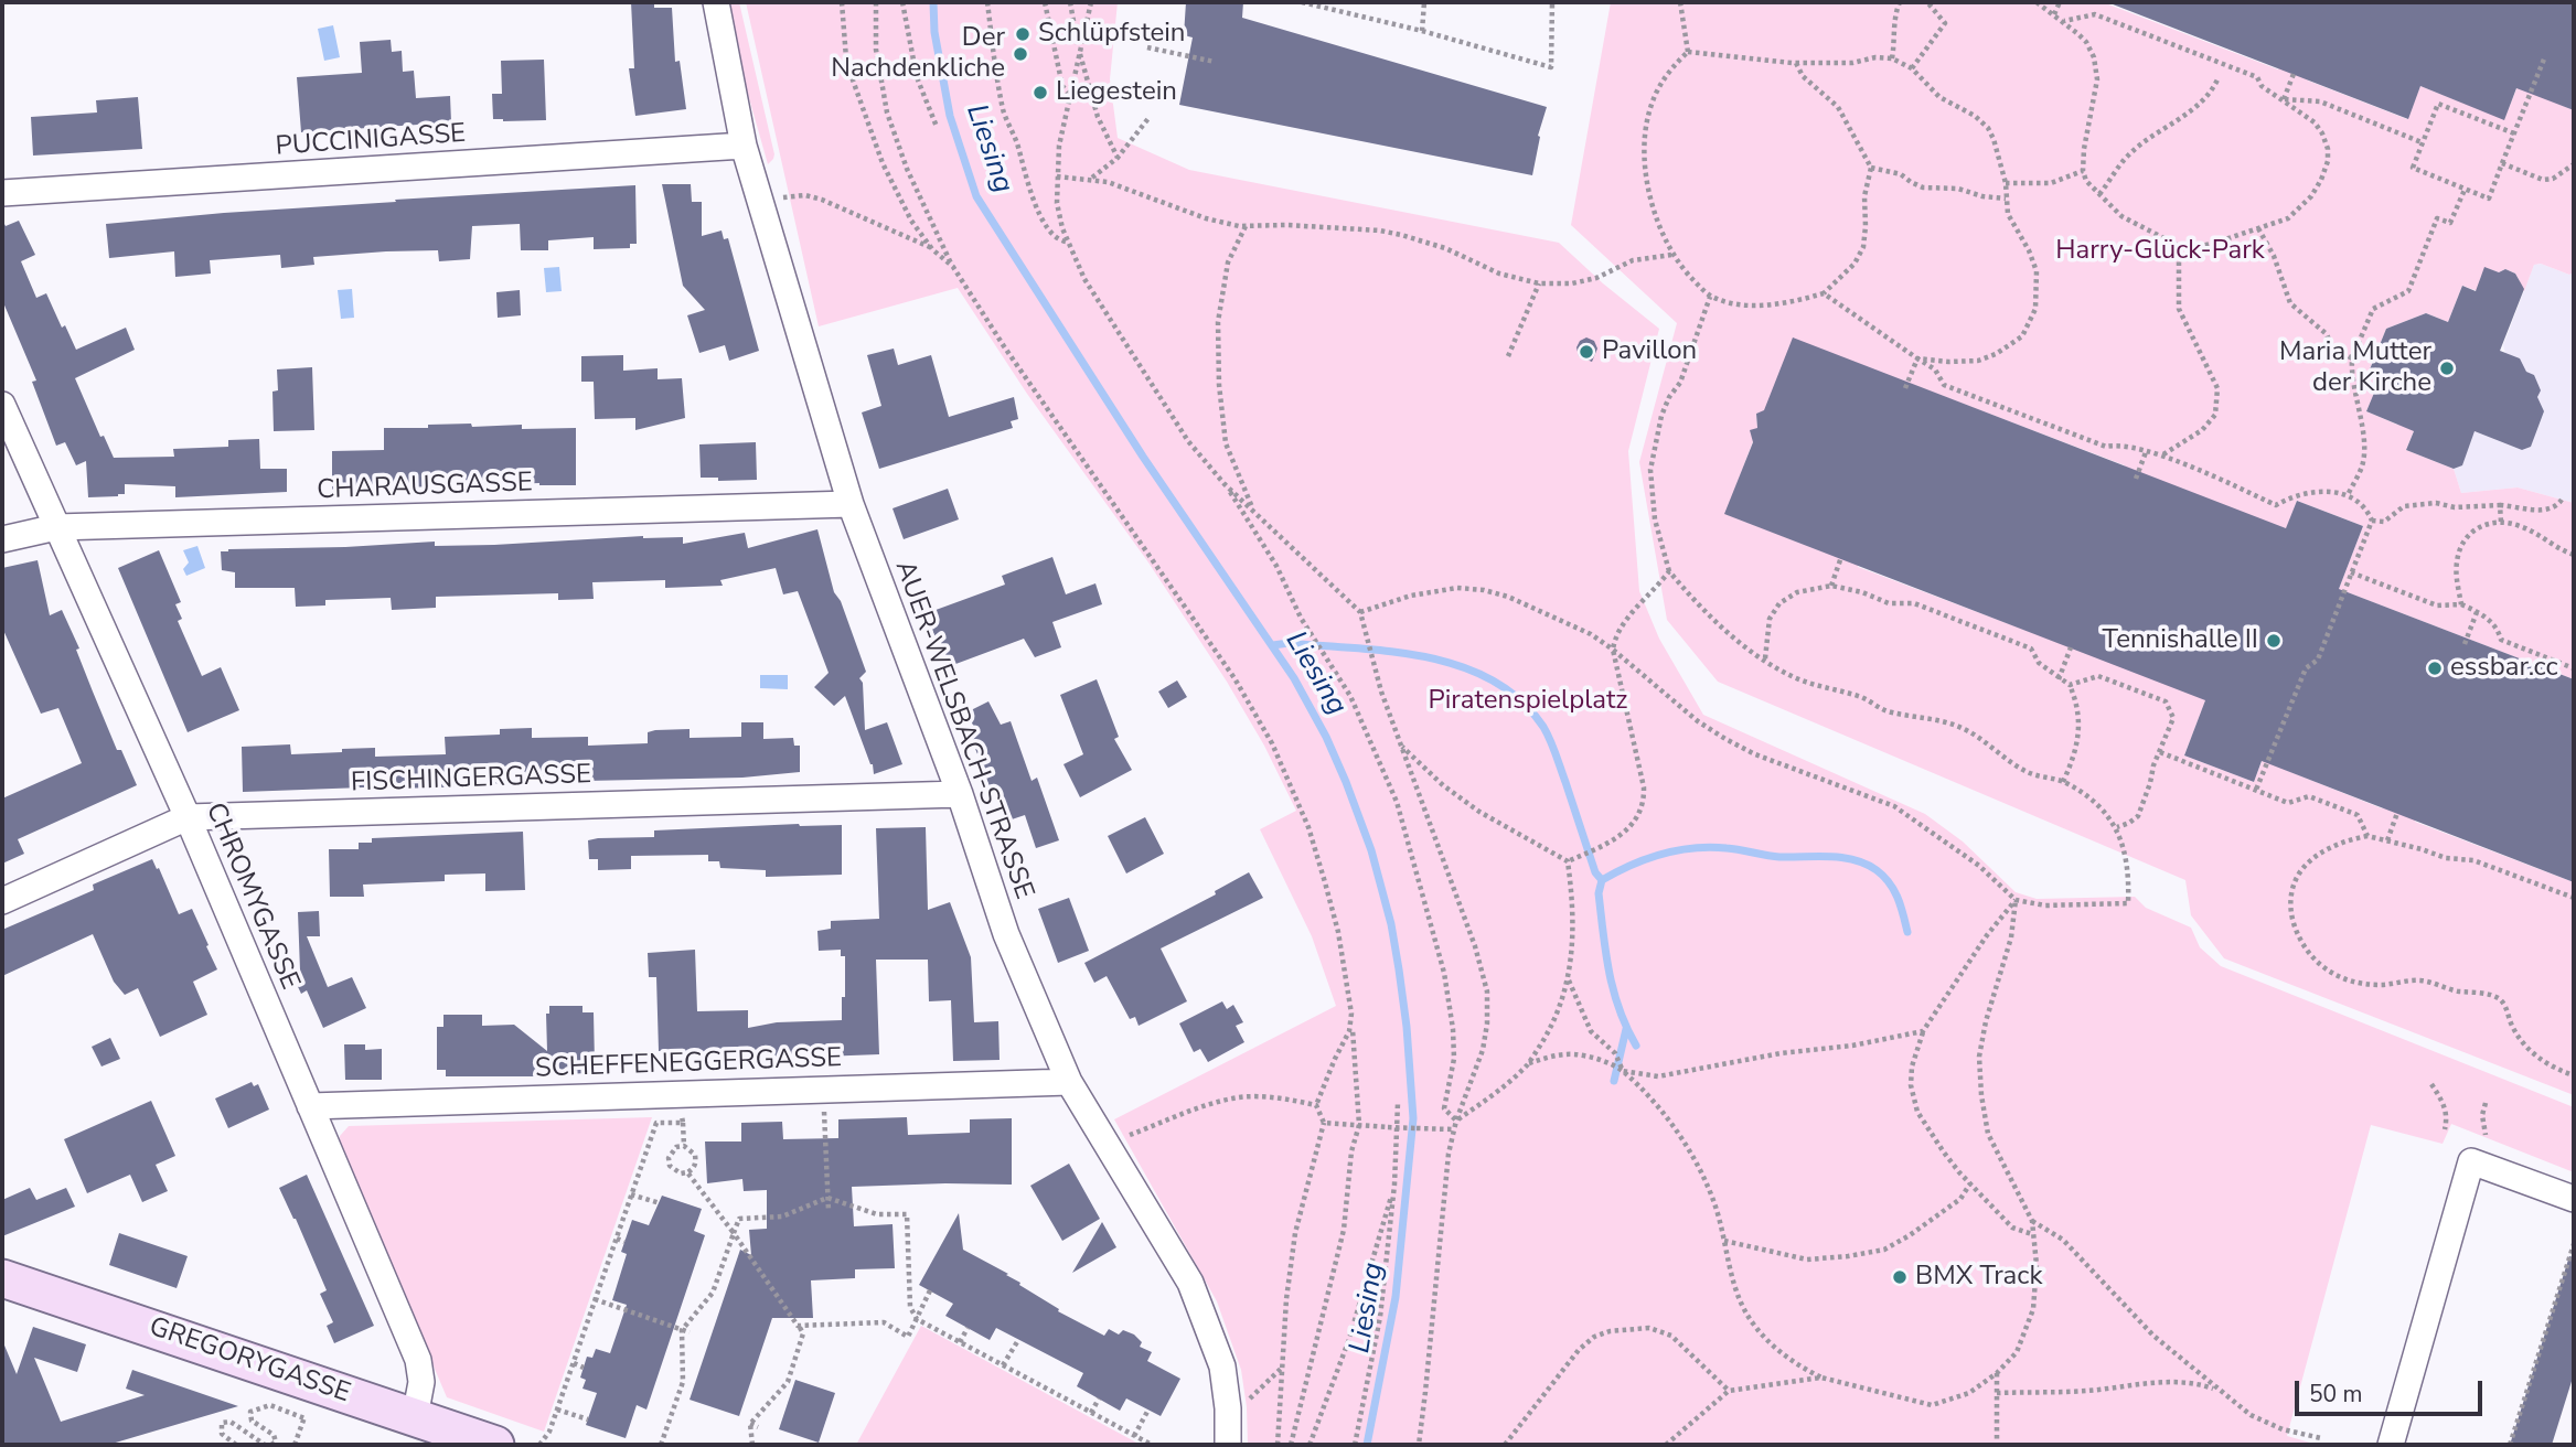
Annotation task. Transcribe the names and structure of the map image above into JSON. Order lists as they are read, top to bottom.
{
  "streets": {
    "street": [
      "PUCCINIGASSE",
      "CHARAUSGASSE",
      "AUER-WELSBACH-STRASSE",
      "FISCHINGERGASSE",
      "CHROMYGASSE",
      "SCHEFFENEGGERGASSE",
      "GREGORYGASSE"
    ]
  },
  "crossings": [
    ["PUCCINIGASSE", "AUER-WELSBACH-STRASSE"],
    ["CHARAUSGASSE", "AUER-WELSBACH-STRASSE"],
    ["CHARAUSGASSE", "CHROMYGASSE"],
    ["AUER-WELSBACH-STRASSE", "FISCHINGERGASSE"],
    ["AUER-WELSBACH-STRASSE", "SCHEFFENEGGERGASSE"],
    ["FISCHINGERGASSE", "CHROMYGASSE"],
    ["CHROMYGASSE", "SCHEFFENEGGERGASSE"],
    ["CHROMYGASSE", "GREGORYGASSE"]
  ],
  "water": ["Liesing"],
  "parks": ["Harry-Glück-Park", "Piratenspielplatz"],
  "places": [
    "Schlüpfstein",
    "Der Nachdenkliche",
    "Liegestein",
    "Pavillon",
    "Maria Mutter der Kirche",
    "Tennishalle II",
    "essbar.cc",
    "BMX Track"
  ],
  "scale_bar": "50 m"
}
